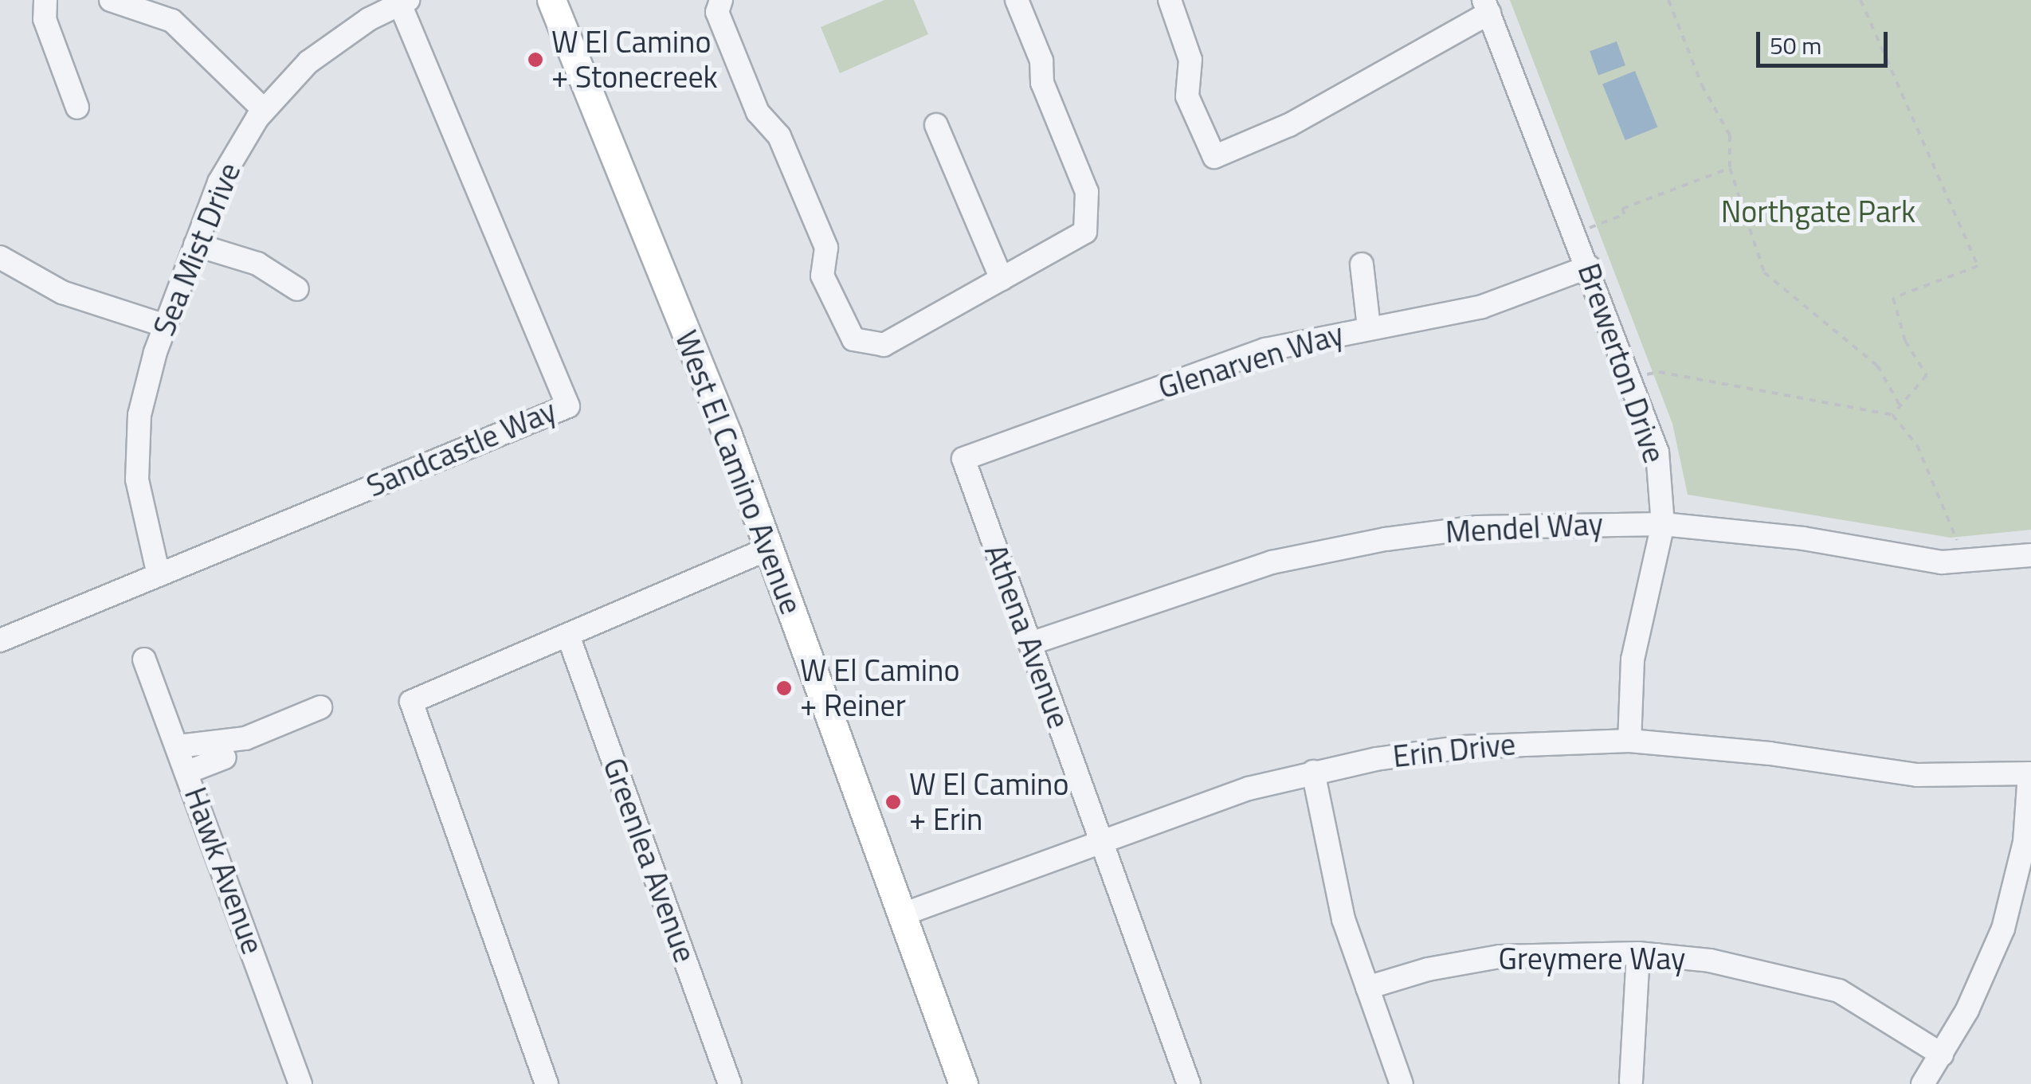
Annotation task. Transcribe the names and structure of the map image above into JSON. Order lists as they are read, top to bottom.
{
  "streets": {
    "main road": ["West El Camino Avenue"],
    "street": [
      "Sea Mist Drive",
      "Glenarven Way",
      "Brewerton Drive",
      "Sandcastle Way",
      "Mendel Way",
      "Athena Avenue",
      "Erin Drive",
      "Greenlea Avenue",
      "Hawk Avenue",
      "Greymere Way"
    ]
  },
  "crossings": [
    ["Sea Mist Drive", "Sandcastle Way"],
    ["Glenarven Way", "Brewerton Drive"],
    ["Glenarven Way", "Athena Avenue"],
    ["Brewerton Drive", "Mendel Way"],
    ["Brewerton Drive", "Erin Drive"],
    ["West El Camino Avenue", "Erin Drive"],
    ["Mendel Way", "Athena Avenue"],
    ["Athena Avenue", "Erin Drive"]
  ],
  "parks": ["Northgate Park"],
  "places": ["W El Camino + Stonecreek", "W El Camino + Reiner", "W El Camino + Erin"],
  "scale_bar": "50 m"
}
